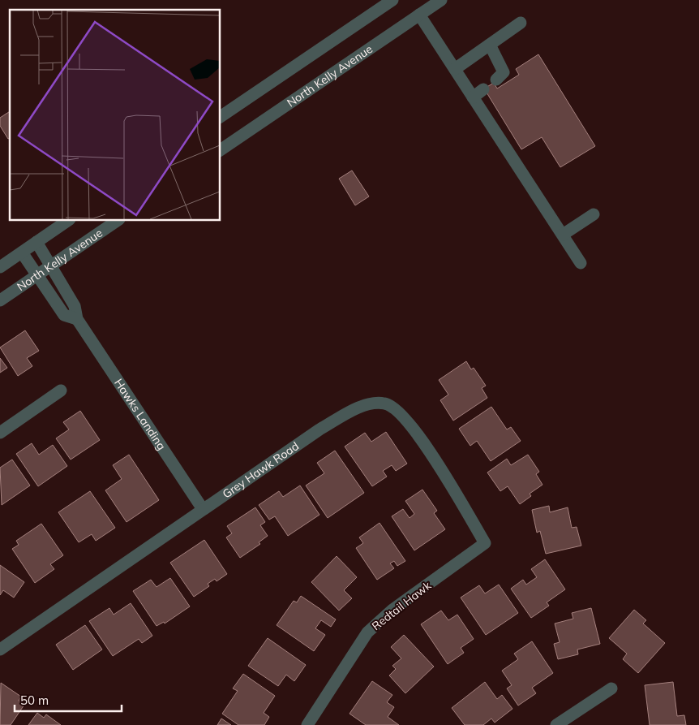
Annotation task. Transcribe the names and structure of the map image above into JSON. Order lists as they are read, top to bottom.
{
  "streets": {
    "street": [
      "North Kelly Avenue",
      "Hawks Landing",
      "Grey Hawk Road",
      "Redtail Hawk"
    ]
  },
  "crossings": [
    ["North Kelly Avenue", "Hawks Landing"],
    ["Hawks Landing", "Grey Hawk Road"],
    ["Grey Hawk Road", "Redtail Hawk"]
  ],
  "scale_bar": "50 m"
}
